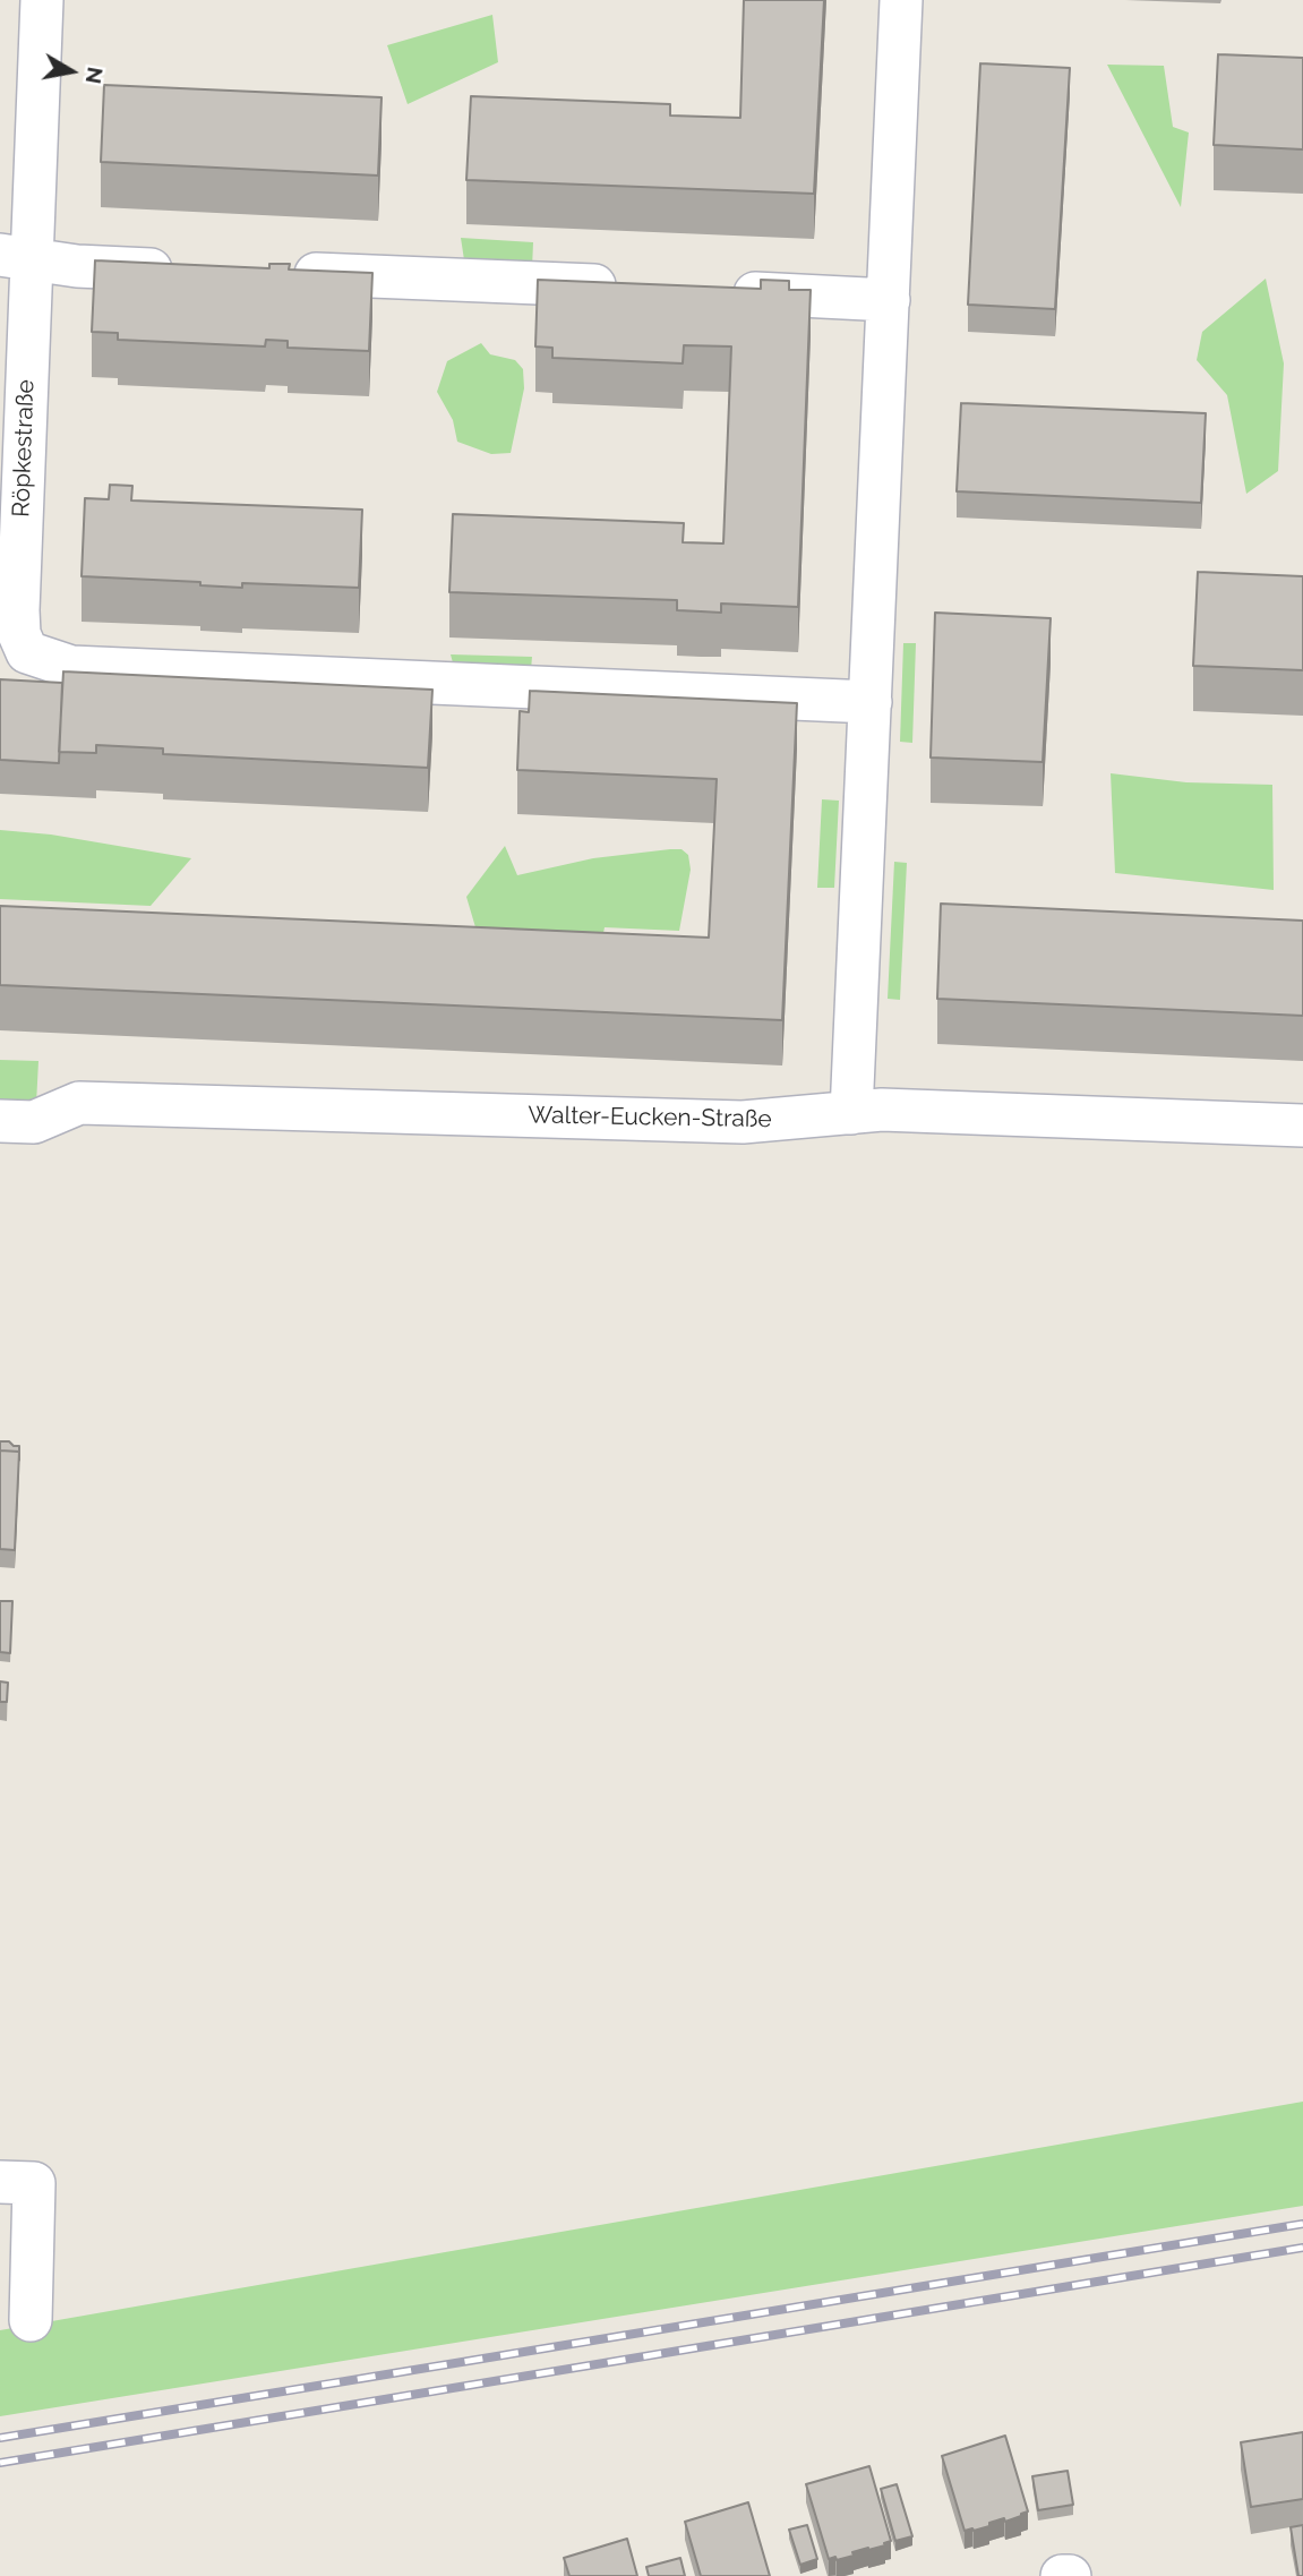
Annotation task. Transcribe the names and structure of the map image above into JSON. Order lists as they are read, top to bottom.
{
  "streets": {
    "street": ["Röpkestraße", "Walter-Eucken-Straße"]
  },
  "north": "right"
}
